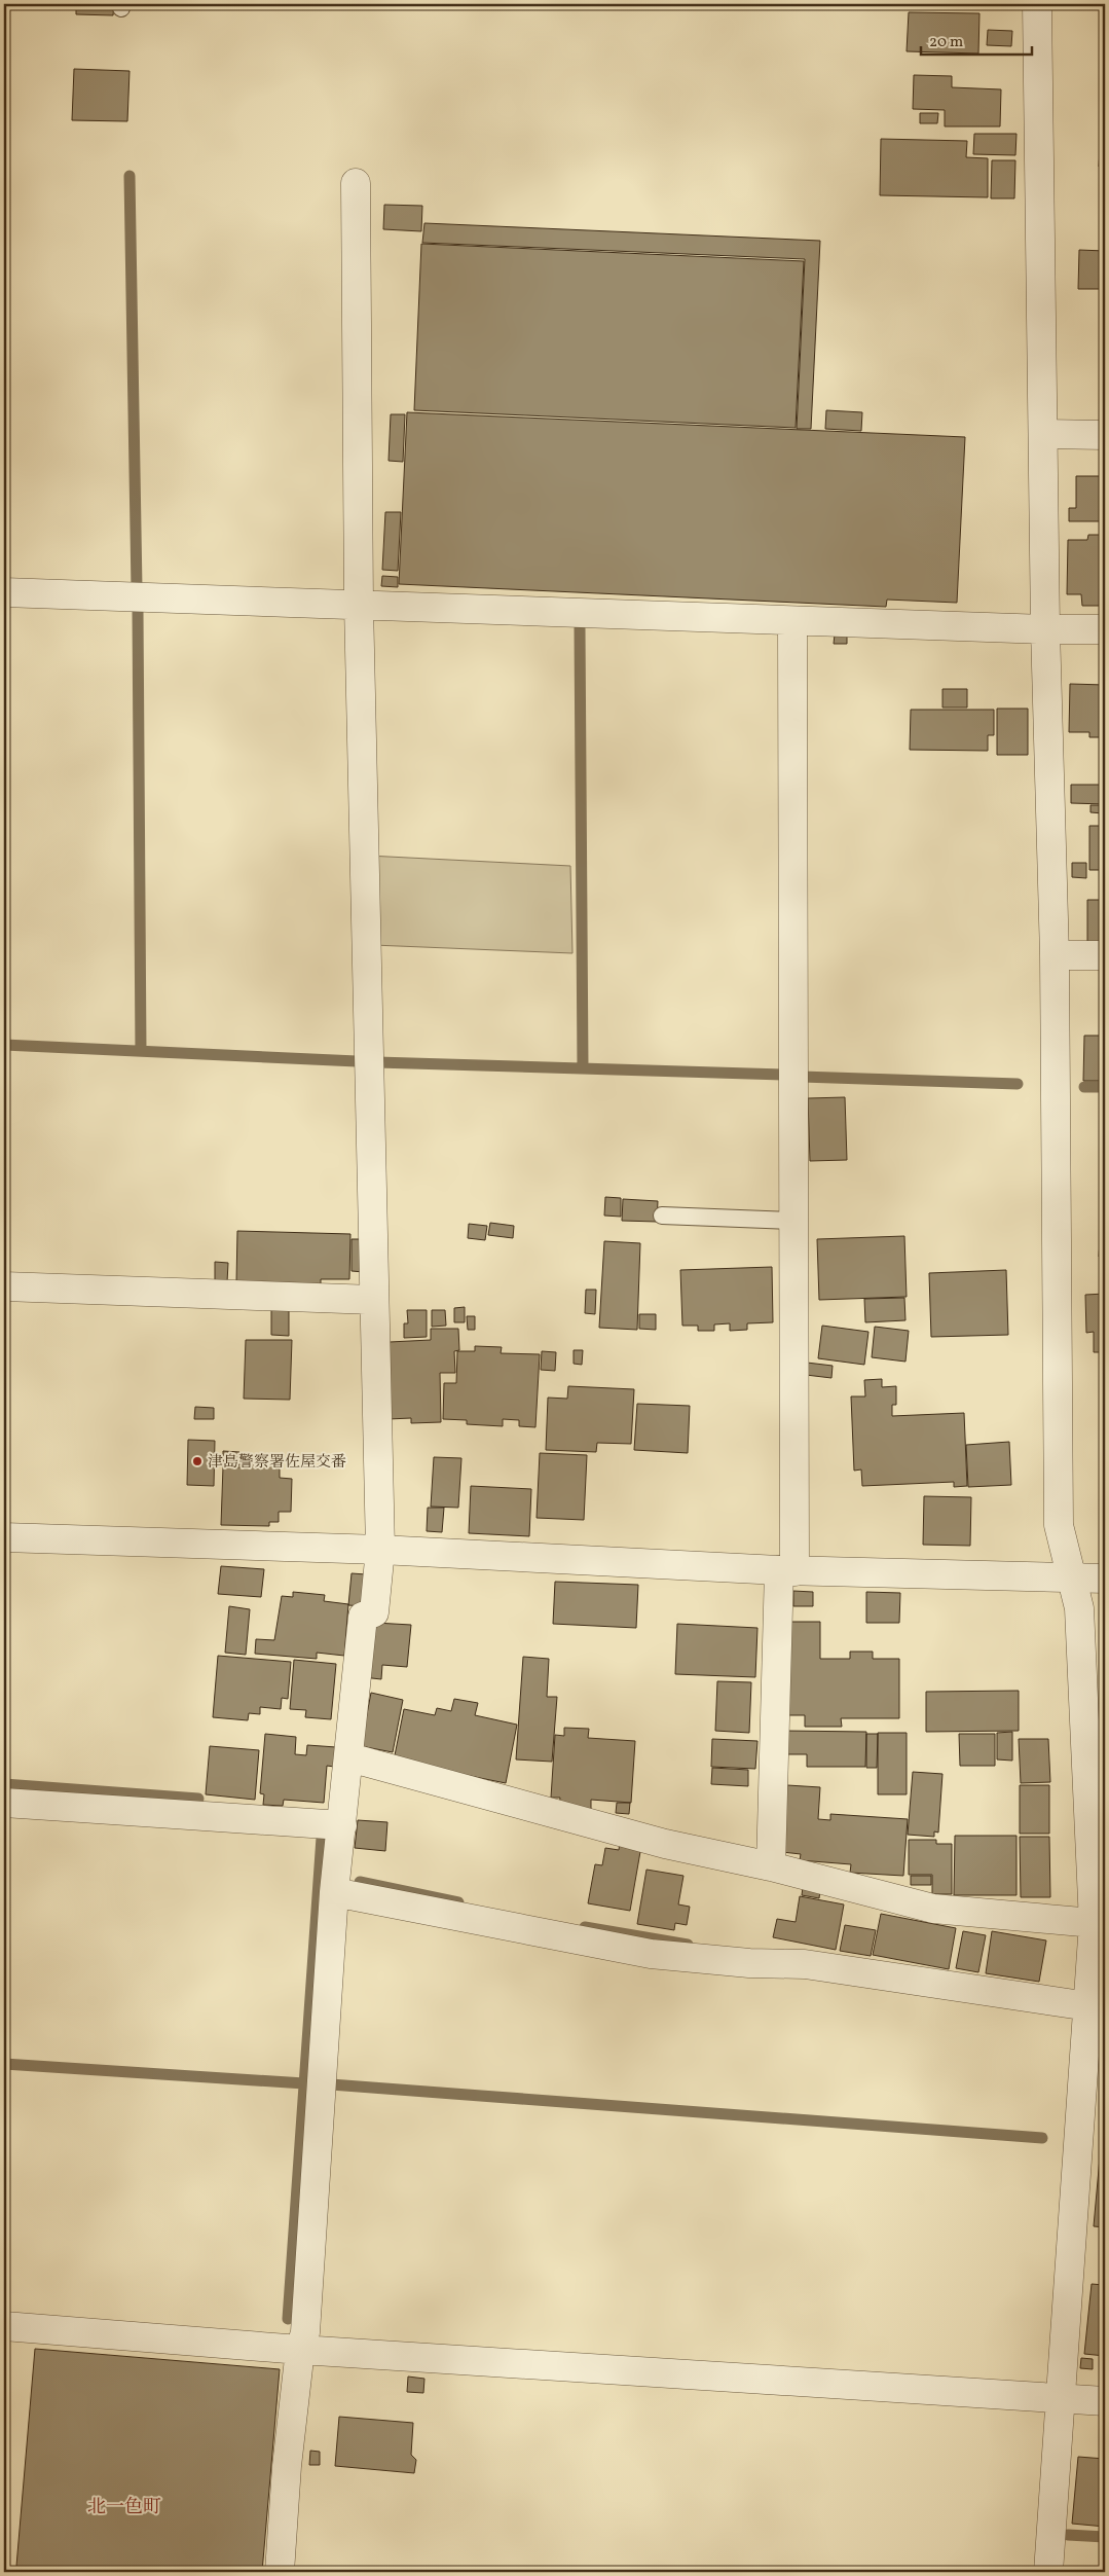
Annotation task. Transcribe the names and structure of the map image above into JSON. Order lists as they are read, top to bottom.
{
  "districts": ["北一色町"],
  "places": ["津島警察署佐屋交番"],
  "scale_bar": "20 m"
}
